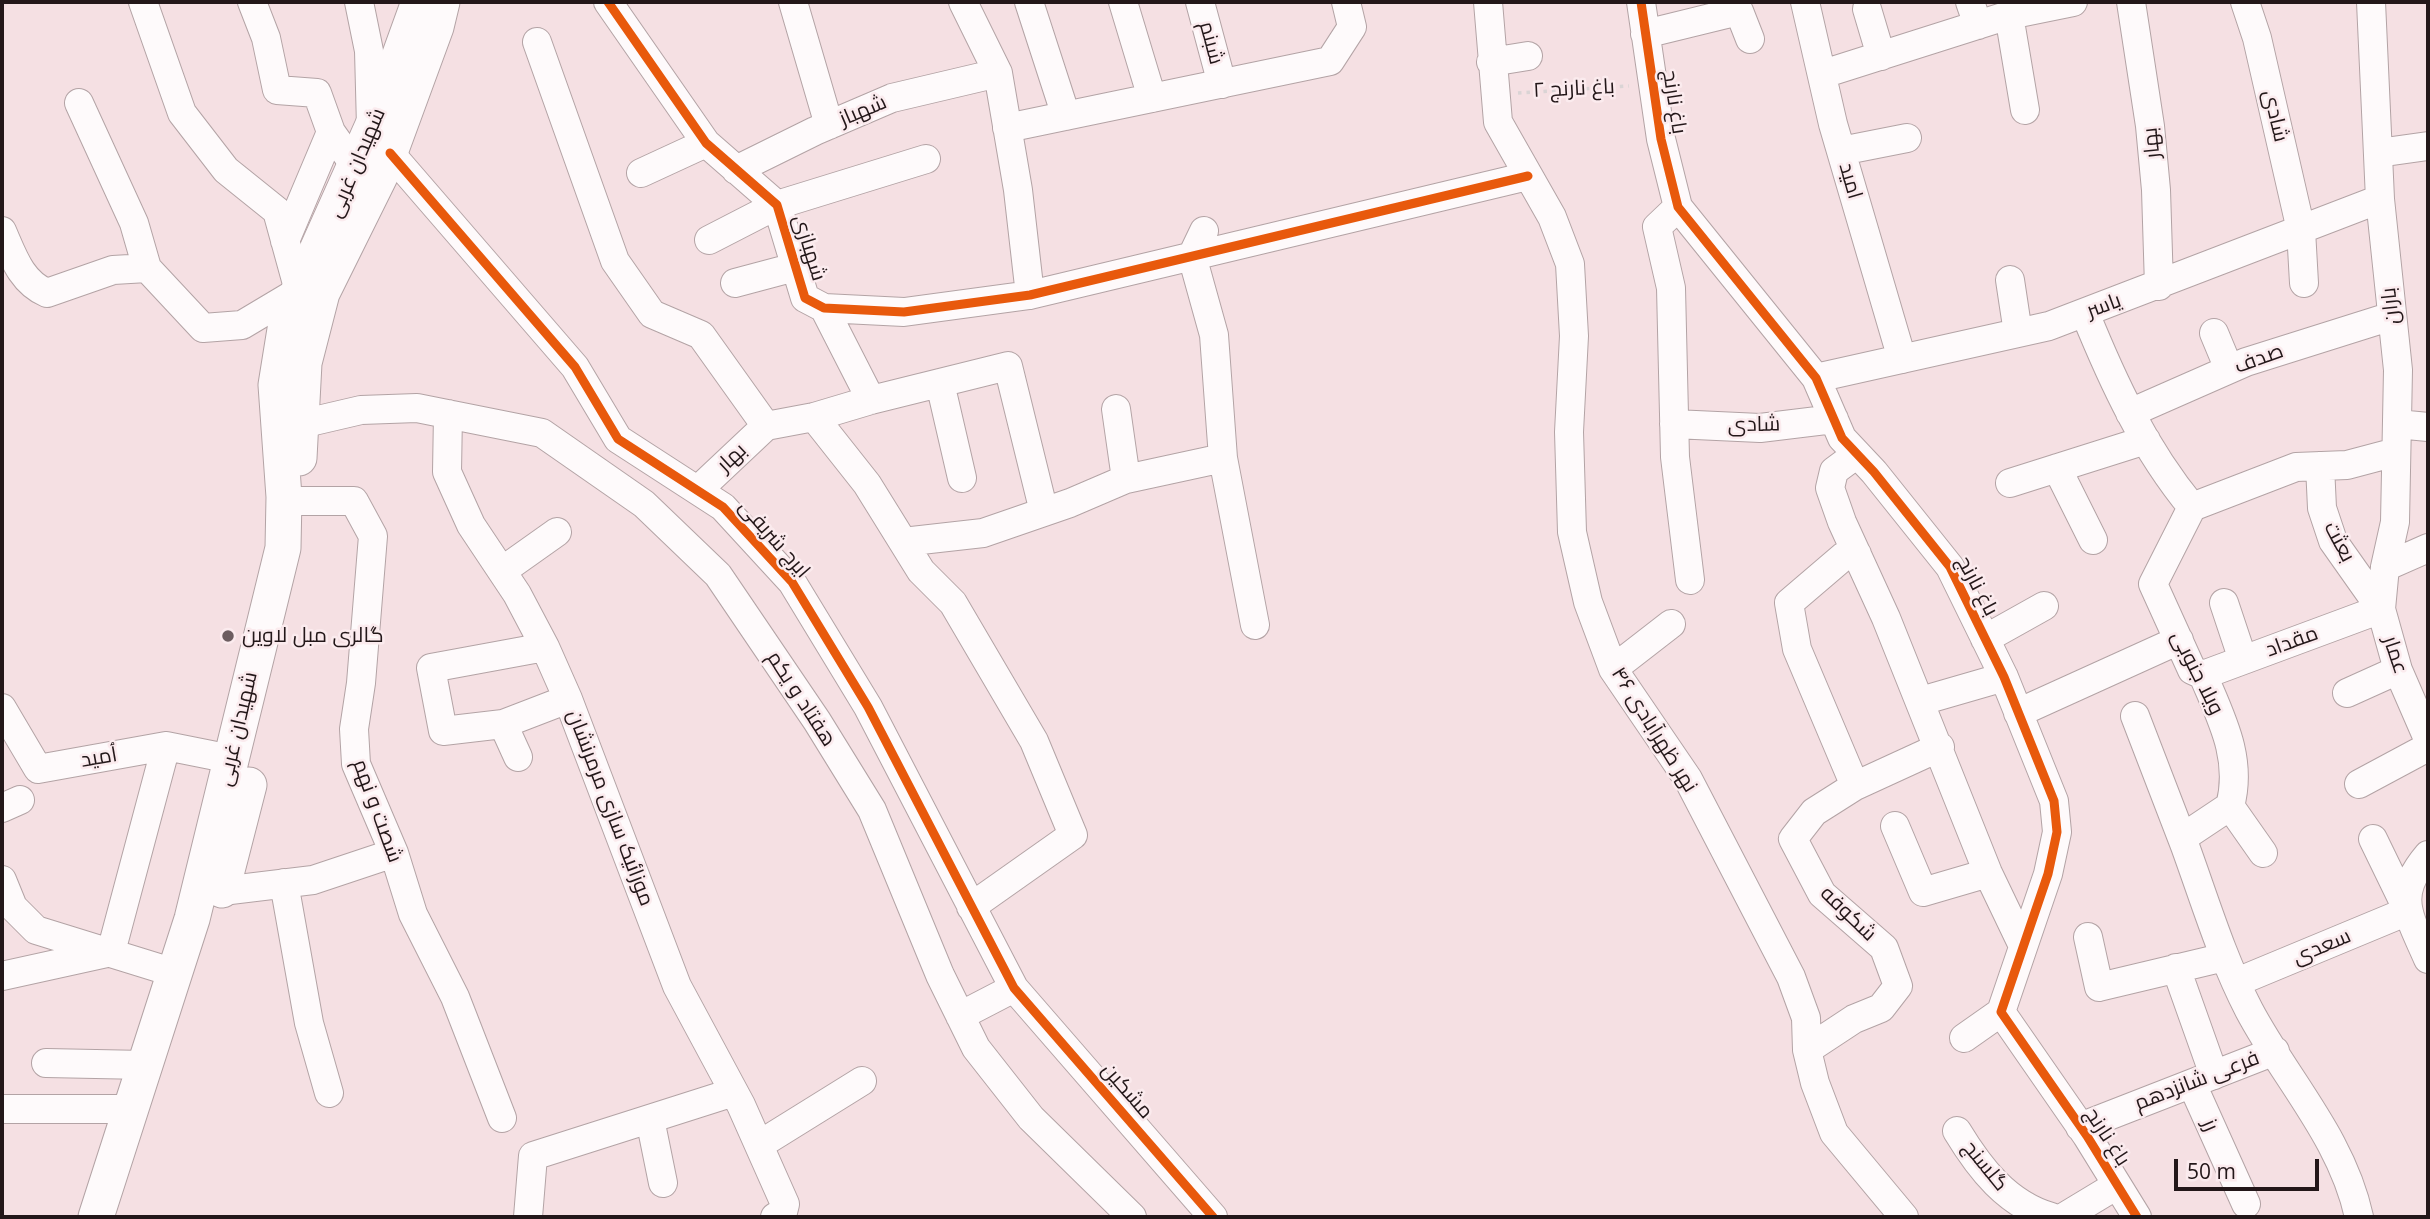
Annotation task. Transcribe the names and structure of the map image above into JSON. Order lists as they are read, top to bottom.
{
  "streets": {
    "main road": ["شهیدان غربی"],
    "street": [
      "شبنم",
      "باغ نارنج",
      "شهباز",
      "شادی",
      "بهار",
      "امید",
      "شهبازی",
      "یاسر",
      "باران",
      "صدف",
      "ایرج شریفی",
      "بعثت",
      "مقداد",
      "عمار",
      "ویلا جنوبی",
      "هفتاد و یکم",
      "نهر ظهرآبادی ۴۶",
      "اُمید",
      "موزائیک سازی مرمرنشان",
      "شصت و نهم",
      "شکوفه",
      "سعدی",
      "فرعی شانزدهم",
      "مشکین",
      "رز",
      "گلسنج"
    ],
    "path": ["باغ نارنج ۲"]
  },
  "crossings": [
    ["باغ نارنج ۲", "باغ نارنج"],
    ["باغ نارنج ۲", "نهر ظهرآبادی ۴۶"],
    ["باغ نارنج", "شادی"],
    ["باغ نارنج", "یاسر"],
    ["باغ نارنج", "فرعی شانزدهم"],
    ["شهباز", "شهبازی"],
    ["شادی", "یاسر"],
    ["بهار", "یاسر"],
    ["بهار", "ایرج شریفی"],
    ["شهیدان غربی", "ایرج شریفی"],
    ["شهیدان غربی", "هفتاد و یکم"],
    ["شهیدان غربی", "اُمید"],
    ["شهیدان غربی", "شصت و نهم"],
    ["امید", "یاسر"],
    ["شهبازی", "نهر ظهرآبادی ۴۶"],
    ["یاسر", "باران"],
    ["باران", "صدف"],
    ["باران", "بعثت"],
    ["باران", "مقداد"],
    ["باران", "عمار"],
    ["ایرج شریفی", "مشکین"],
    ["بعثت", "مقداد"],
    ["بعثت", "عمار"],
    ["مقداد", "عمار"],
    ["مقداد", "ویلا جنوبی"],
    ["هفتاد و یکم", "موزائیک سازی مرمرنشان"],
    ["نهر ظهرآبادی ۴۶", "شکوفه"],
    ["فرعی شانزدهم", "رز"]
  ],
  "places": ["گالری مبل لاوین"],
  "scale_bar": "50 m"
}
